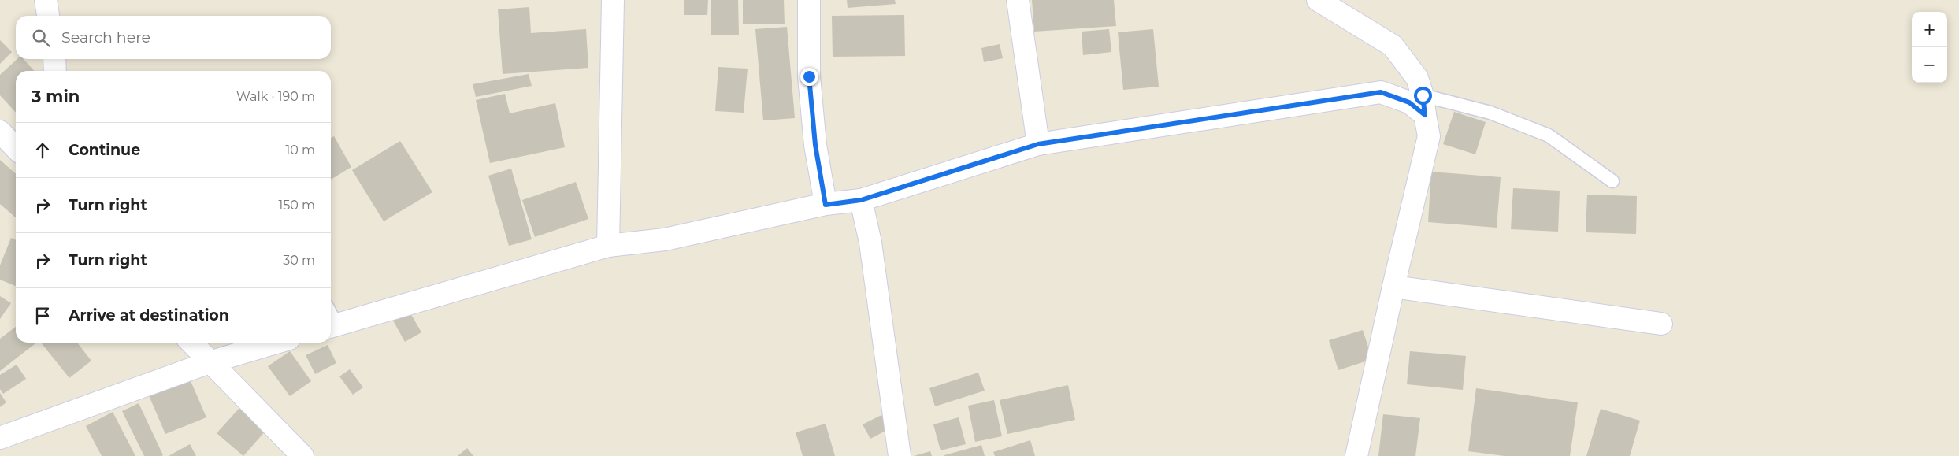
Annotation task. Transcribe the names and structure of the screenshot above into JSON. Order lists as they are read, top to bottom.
{
  "page": {
    "map_buttons": ["+", "−"],
    "search": "Search here",
    "heading": ["3 min", "Walk · 190 m"],
    "list": [
      ["Continue", "10 m"],
      ["Turn right", "150 m"],
      ["Turn right", "30 m"],
      "Arrive at destination"
    ]
  }
}
